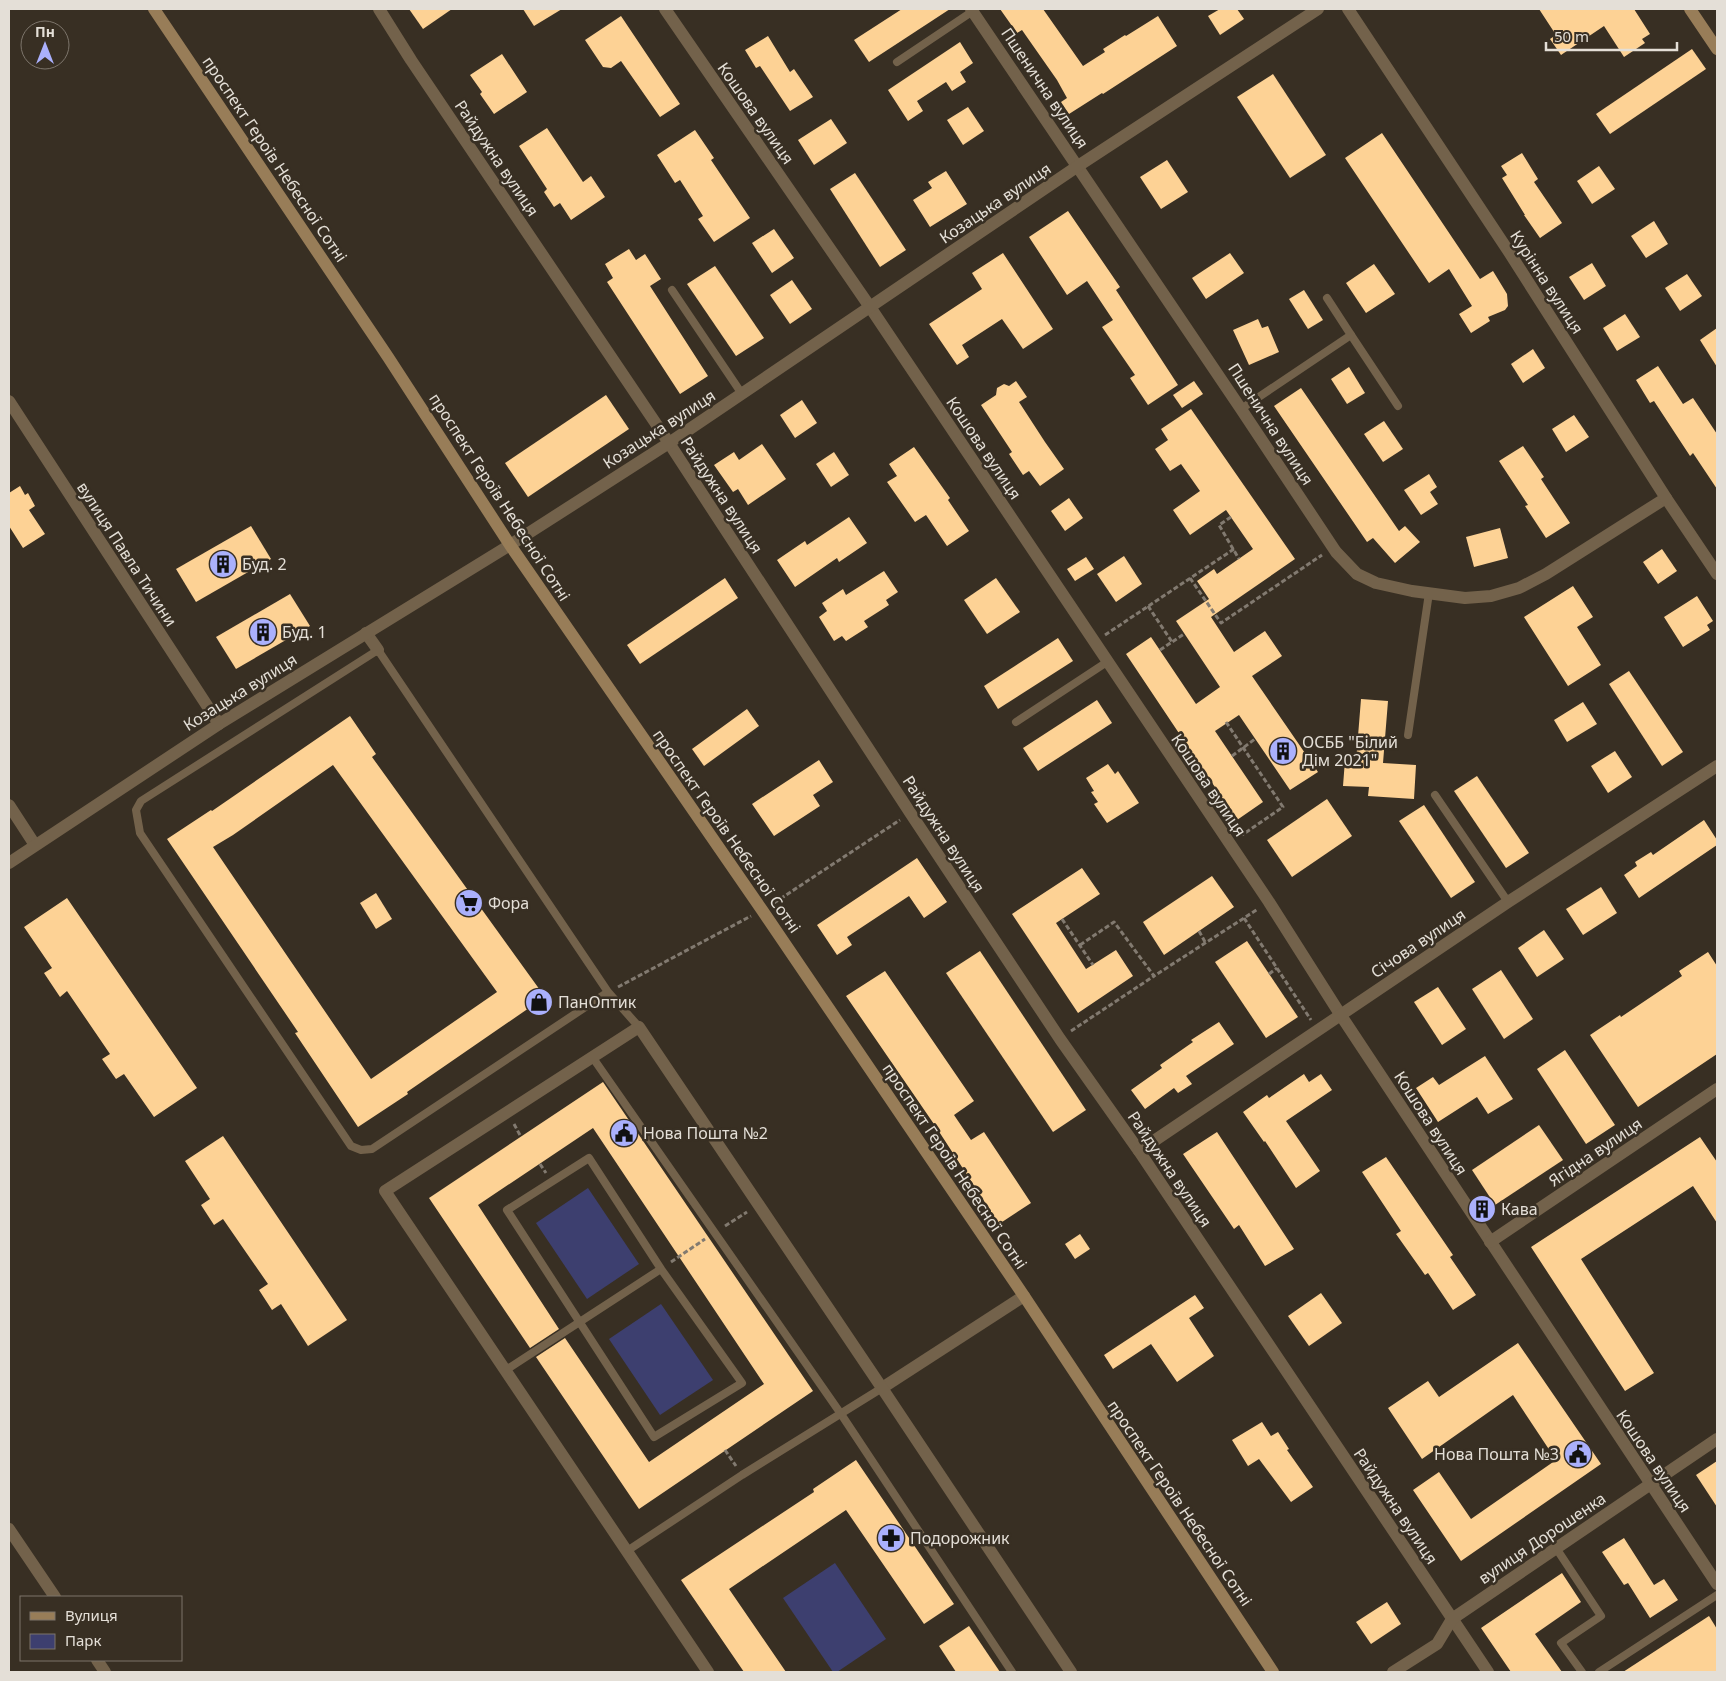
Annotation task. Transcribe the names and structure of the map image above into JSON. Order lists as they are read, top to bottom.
{
  "streets": {
    "street": [
      "Пшенична вулиця",
      "Кошова вулиця",
      "Райдужна вулиця",
      "проспект Героїв Небесної Сотні",
      "Козацька вулиця",
      "Курінна вулиця",
      "вулиця Павла Тичини",
      "Січова вулиця",
      "Ягідна вулиця",
      "вулиця Дорошенка"
    ]
  },
  "crossings": [
    ["Пшенична вулиця", "Козацька вулиця"],
    ["Пшенична вулиця", "Курінна вулиця"],
    ["Кошова вулиця", "Козацька вулиця"],
    ["Кошова вулиця", "Січова вулиця"],
    ["Кошова вулиця", "Ягідна вулиця"],
    ["Кошова вулиця", "вулиця Дорошенка"],
    ["Райдужна вулиця", "Козацька вулиця"],
    ["Райдужна вулиця", "Січова вулиця"],
    ["Райдужна вулиця", "вулиця Дорошенка"],
    ["проспект Героїв Небесної Сотні", "Козацька вулиця"],
    ["Козацька вулиця", "вулиця Павла Тичини"]
  ],
  "places": {
    "building": [
      "Буд. 2",
      "Буд. 1",
      "ОСББ \"Білий Дім 2021\"",
      "Кава"
    ],
    "supermarket": ["Фора"],
    "shop": ["ПанОптик"],
    "public building": ["Нова Пошта №2", "Нова Пошта №3"],
    "pharmacy": ["Подорожник"]
  },
  "legend": ["Вулиця", "Парк"],
  "scale_bar": "50 m",
  "north": "top"
}
